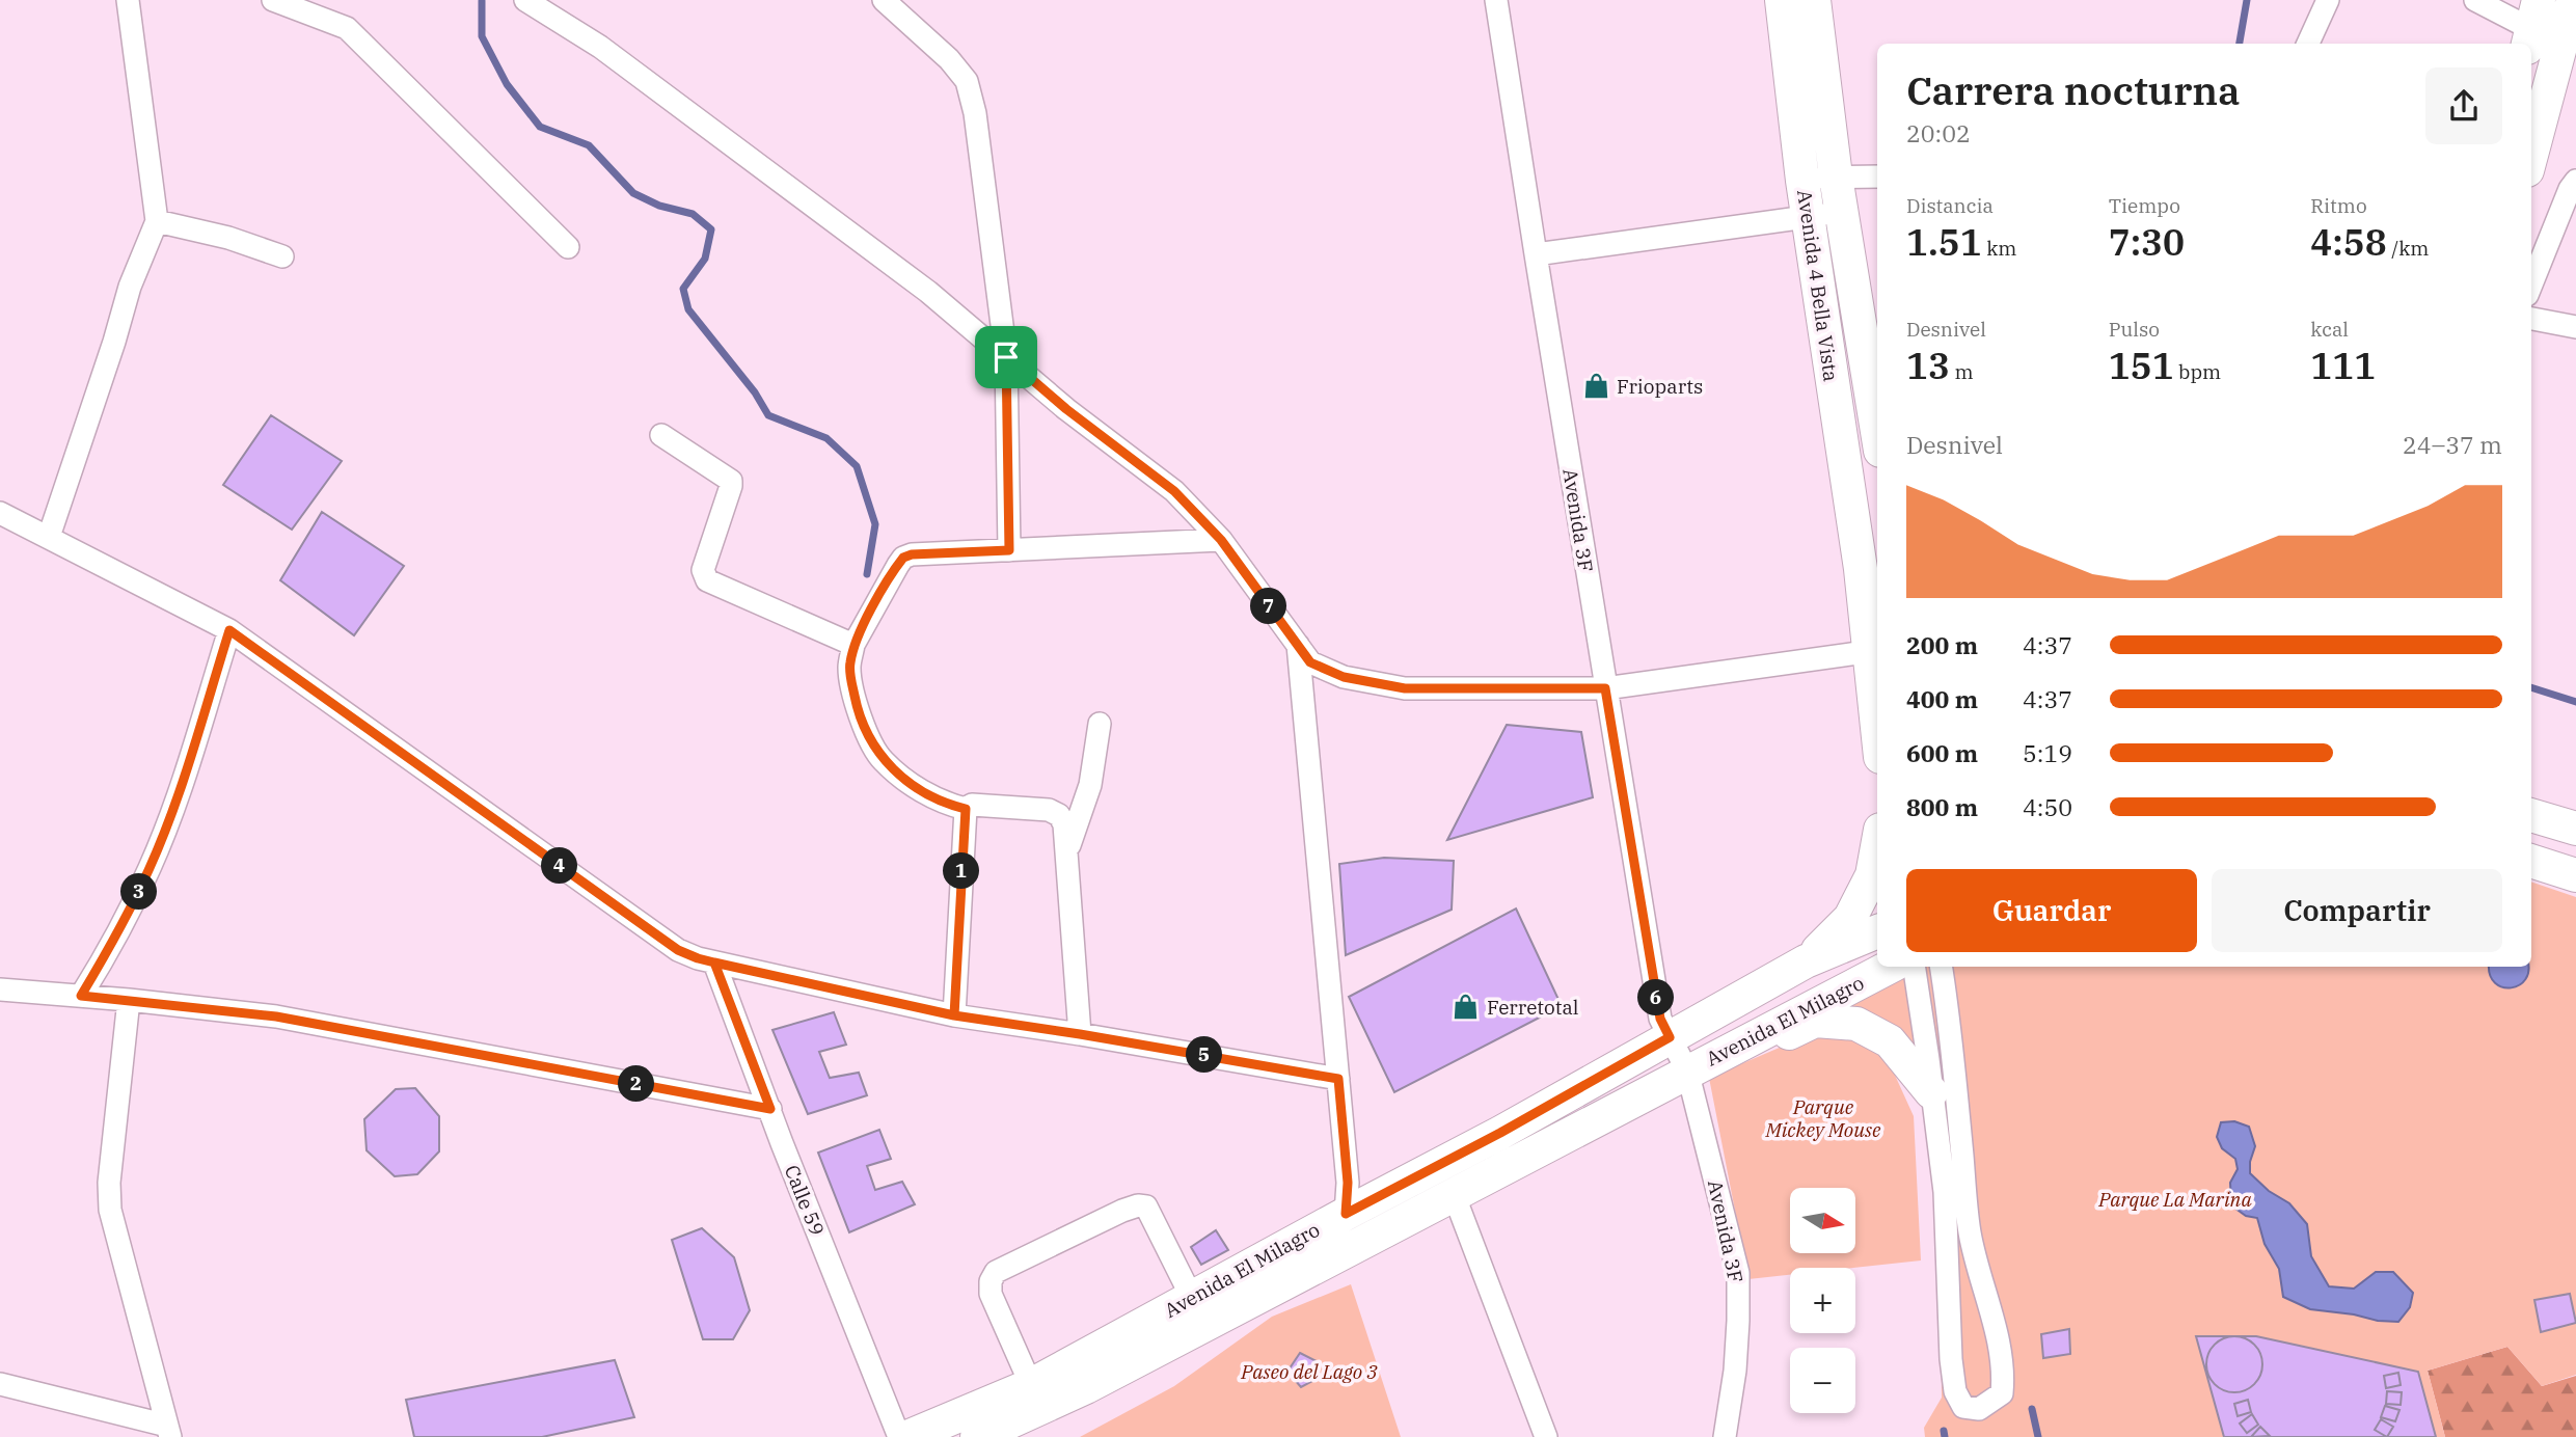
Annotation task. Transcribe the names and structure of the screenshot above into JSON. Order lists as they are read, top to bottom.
{
  "streets": {
    "main road": ["Avenida 4 Bella Vista", "Avenida El Milagro"],
    "street": ["Avenida 3F", "Calle 59"]
  },
  "crossings": [
    ["Avenida 3F", "Avenida El Milagro"]
  ],
  "parks": ["Parque Mickey Mouse", "Parque La Marina", "Paseo del Lago 3"],
  "places": {
    "shop": ["Frioparts", "Ferretotal"]
  },
  "north": "right",
  "page": {
    "heading": ["Carrera nocturna", "20:02"],
    "stats": [
      ["Distancia", "1.51 km"],
      ["Tiempo", "7:30"],
      ["Ritmo", "4:58 /km"],
      ["Desnivel", "13 m"],
      ["Pulso", "151 bpm"],
      ["kcal", "111"]
    ],
    "chart": ["Desnivel", "24–37 m"],
    "pins": [
      "7",
      "4",
      "1",
      "3",
      "6",
      "5",
      "2"
    ],
    "list": [
      {
        "name": "200 m",
        "note": "4:37"
      },
      {
        "name": "400 m",
        "note": "4:37"
      },
      {
        "name": "600 m",
        "note": "5:19"
      },
      {
        "name": "800 m",
        "note": "4:50"
      }
    ],
    "buttons": ["Guardar", "Compartir"],
    "map_buttons": ["+", "−"]
  }
}
